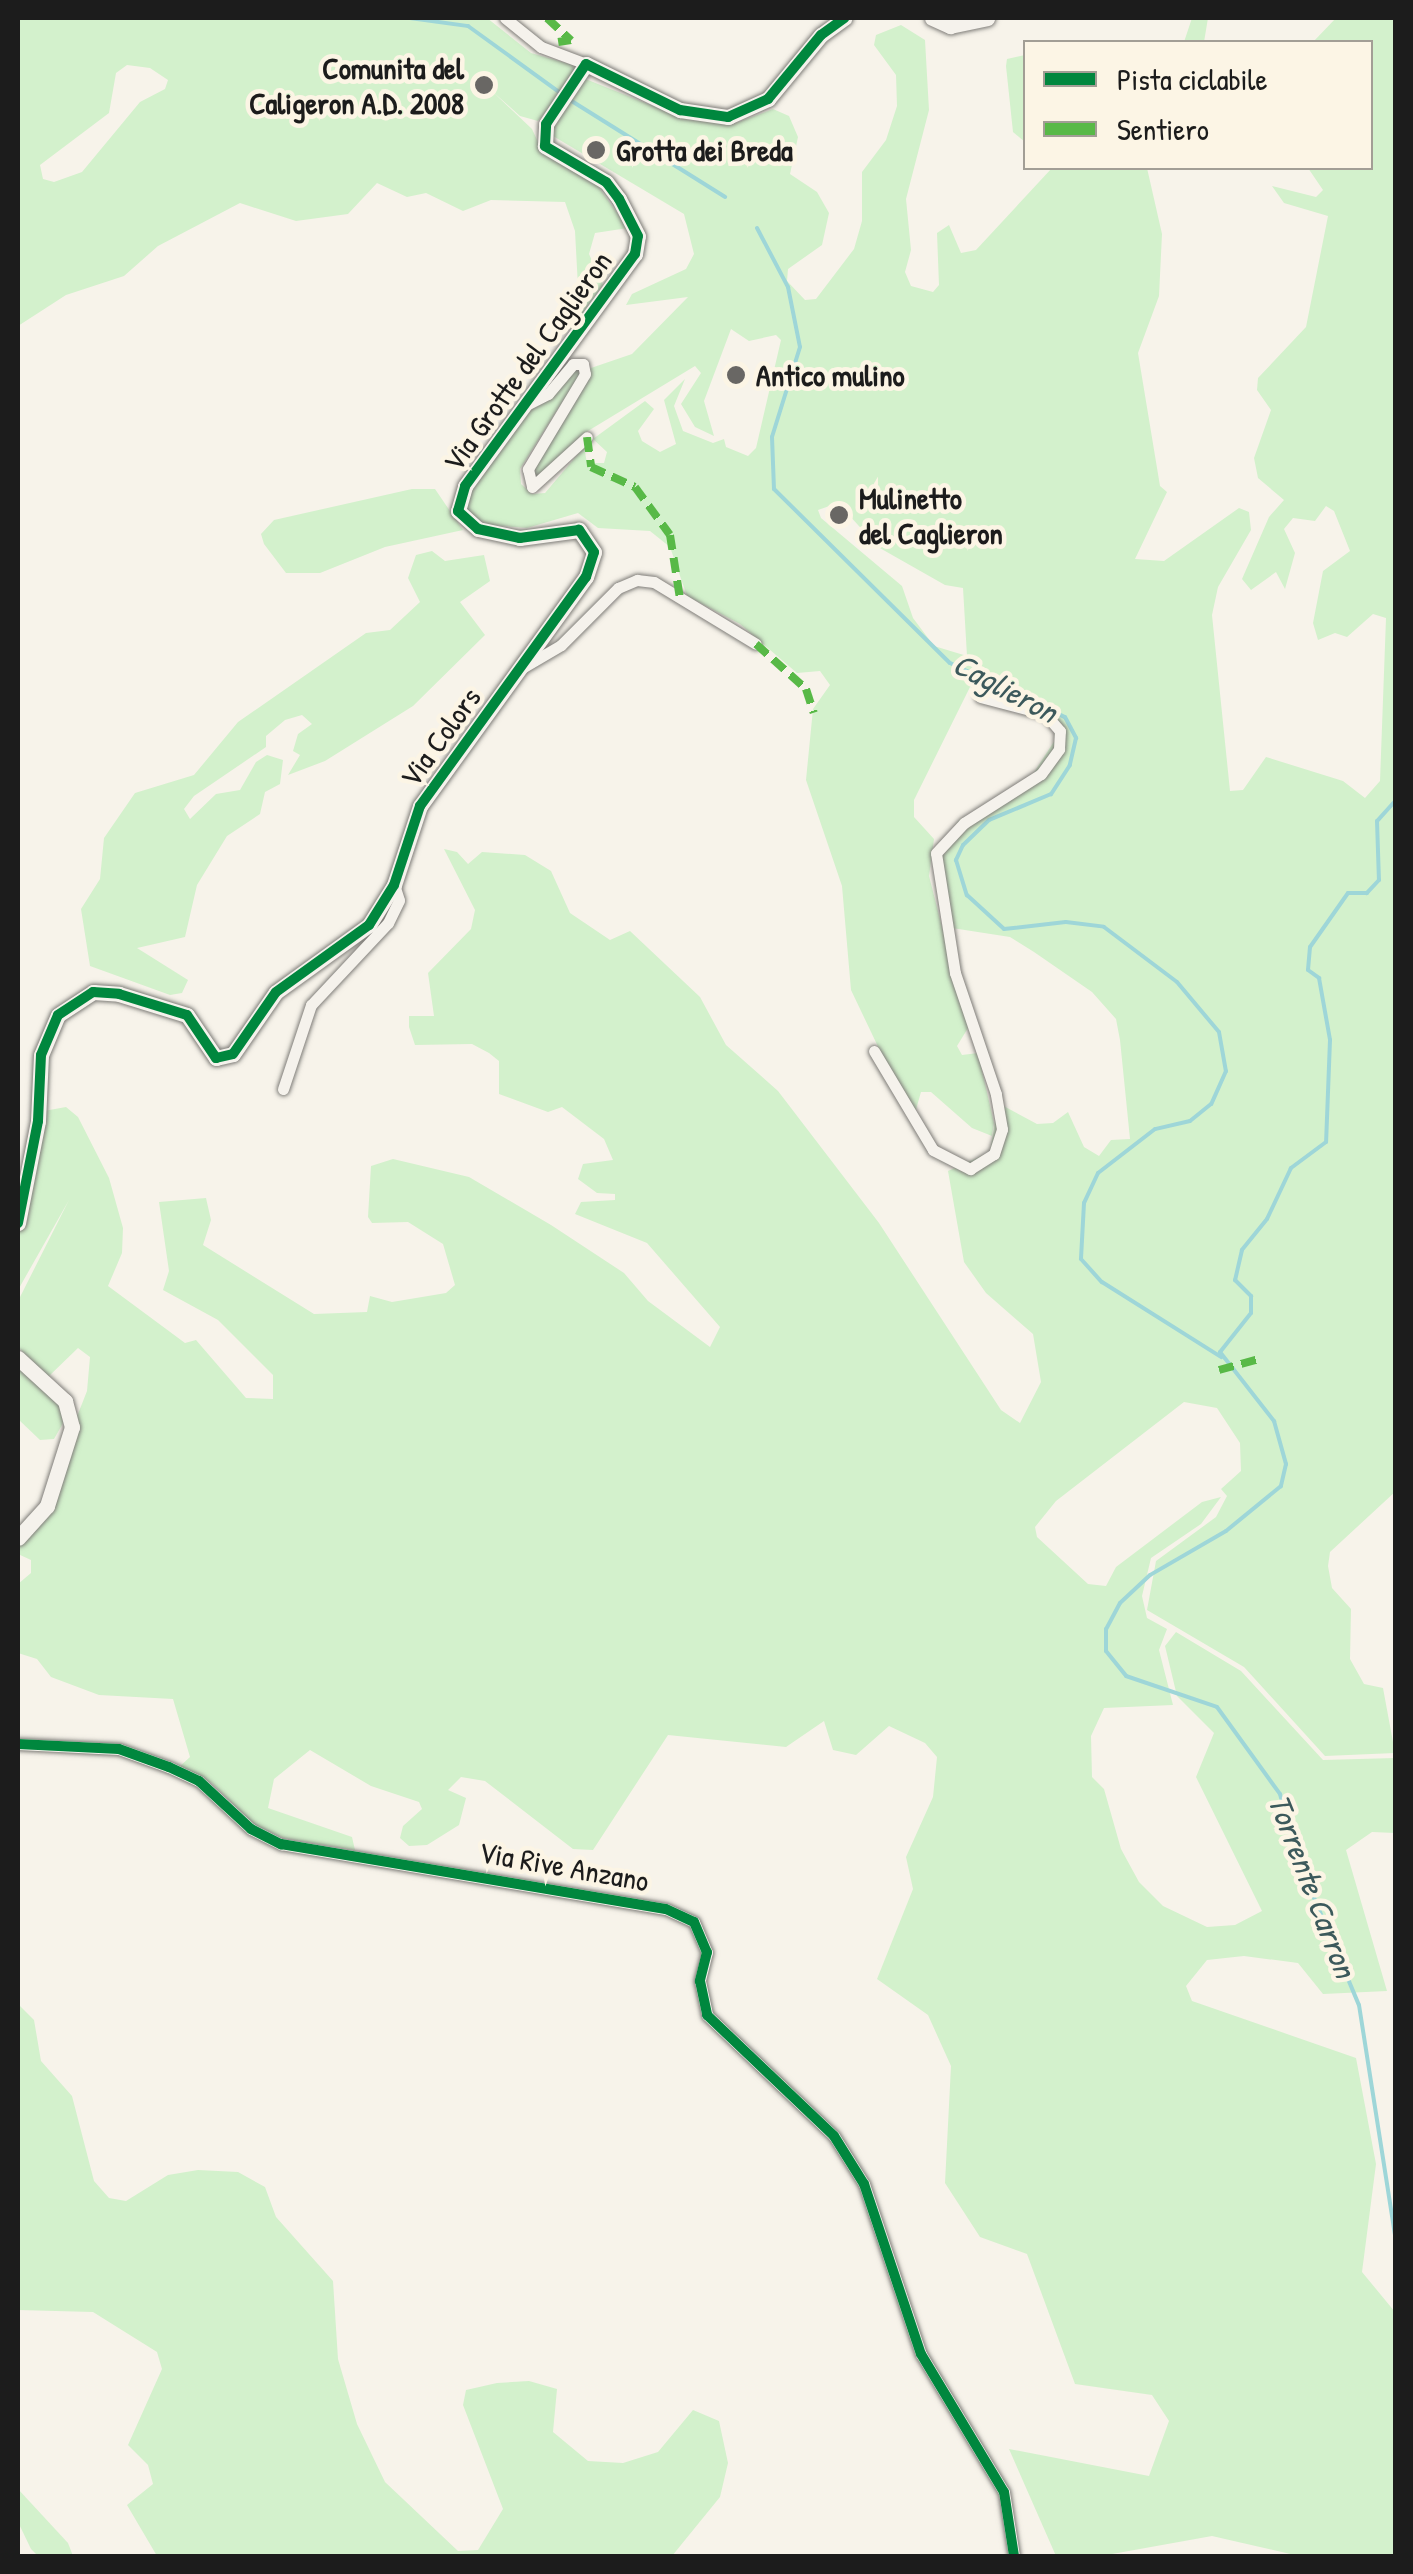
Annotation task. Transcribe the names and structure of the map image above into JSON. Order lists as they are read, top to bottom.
{
  "streets": {
    "street": ["Via Grotte del Caglieron", "Via Colors", "Via Rive Anzano"]
  },
  "crossings": [
    ["Via Grotte del Caglieron", "Via Colors"]
  ],
  "water": ["Caglieron", "Torrente Carron"],
  "places": [
    "Comunita del Caligeron A.D. 2008",
    "Grotta dei Breda",
    "Antico mulino",
    "Mulinetto del Caglieron"
  ],
  "legend": ["Pista ciclabile", "Sentiero"]
}
